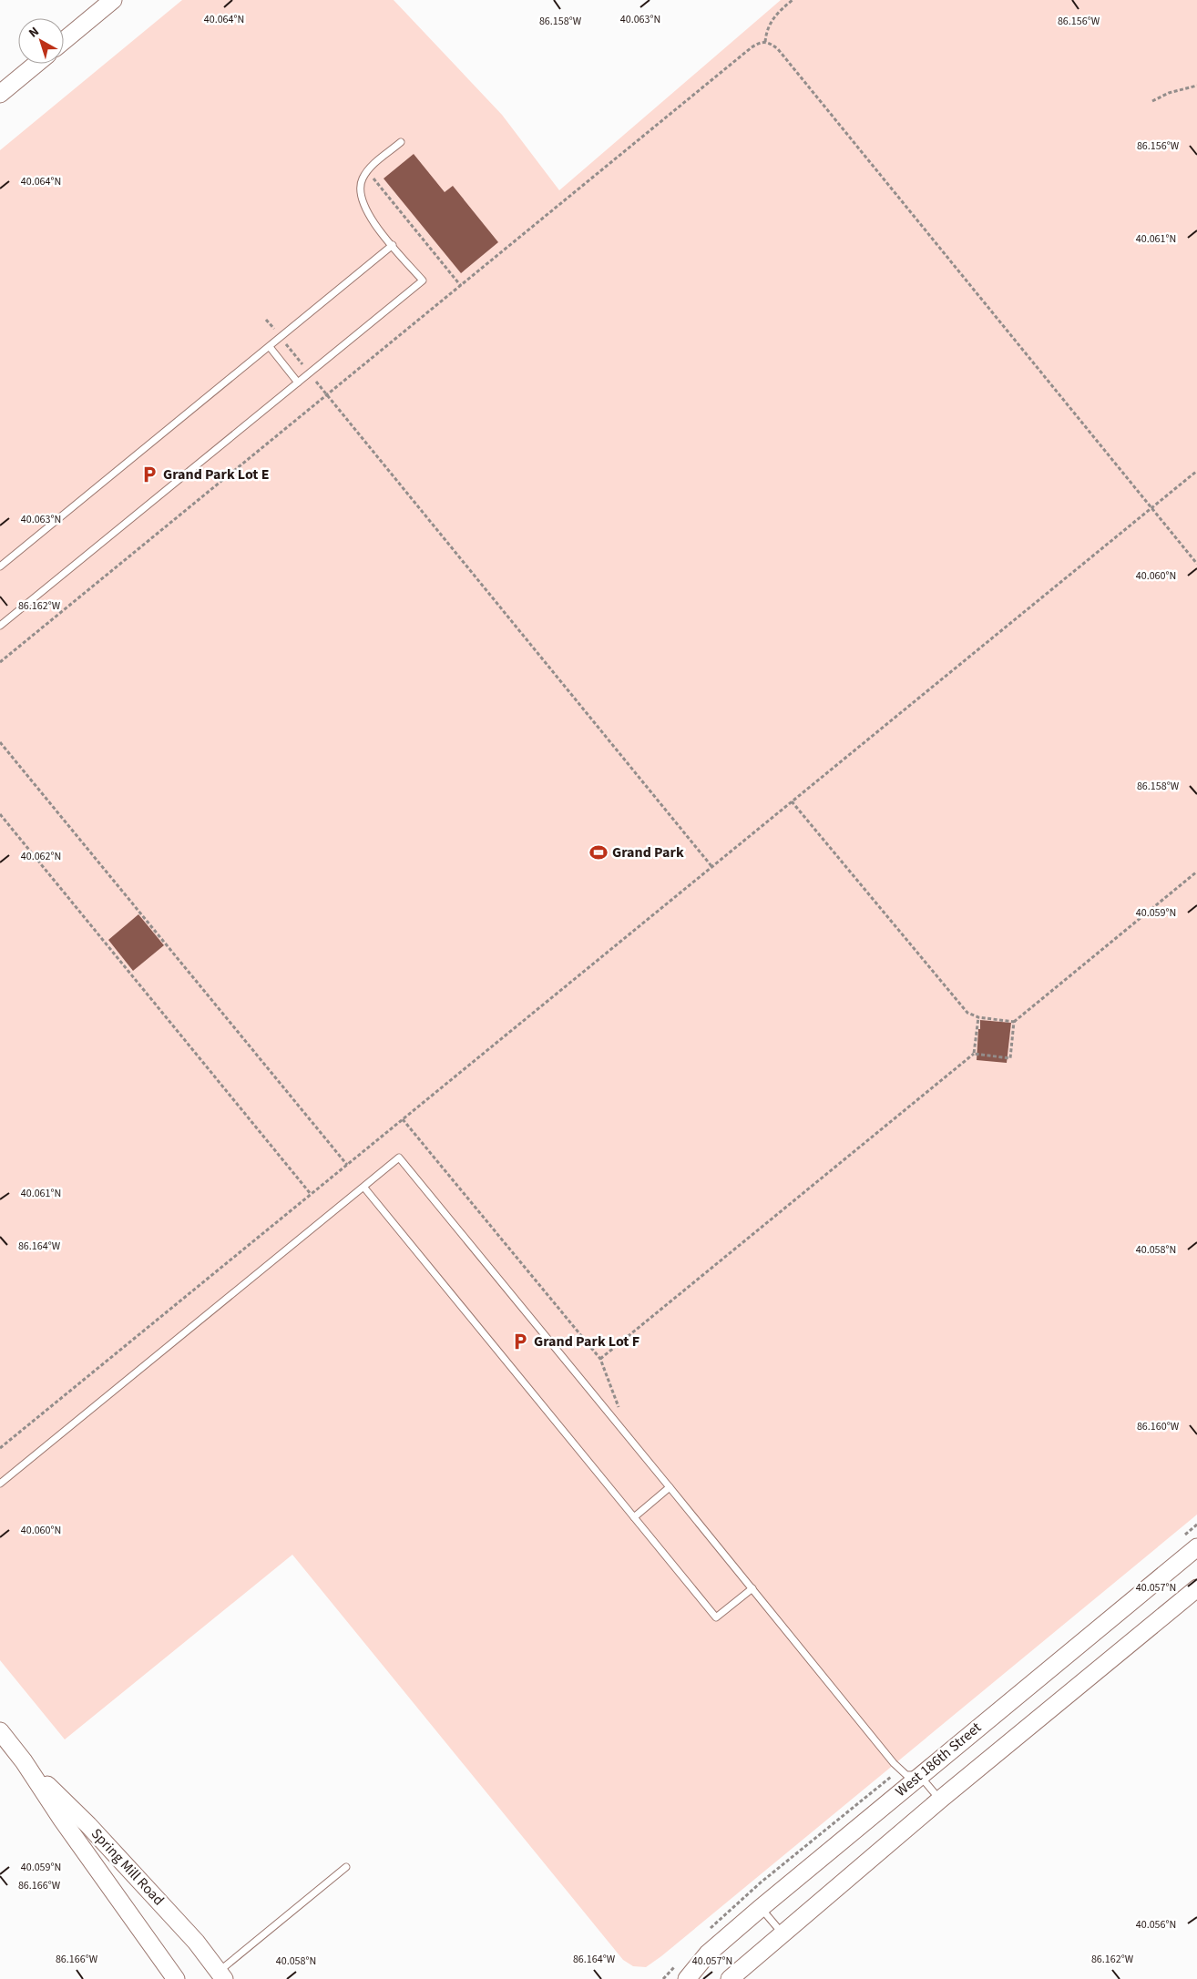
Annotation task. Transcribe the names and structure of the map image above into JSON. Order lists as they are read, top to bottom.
{
  "streets": {
    "street": ["West 186th Street", "Spring Mill Road"]
  },
  "places": {
    "parking": ["Grand Park Lot E", "Grand Park Lot F"],
    "sports": ["Grand Park"]
  },
  "north": "top left",
  "coordinates": [
    "40.064°N",
    "40.063°N",
    "86.158°W",
    "86.156°W",
    "40.061°N",
    "40.060°N",
    "86.162°W",
    "40.062°N",
    "40.059°N",
    "86.164°W",
    "40.058°N",
    "86.160°W",
    "40.057°N",
    "86.166°W",
    "40.056°N"
  ]
}
